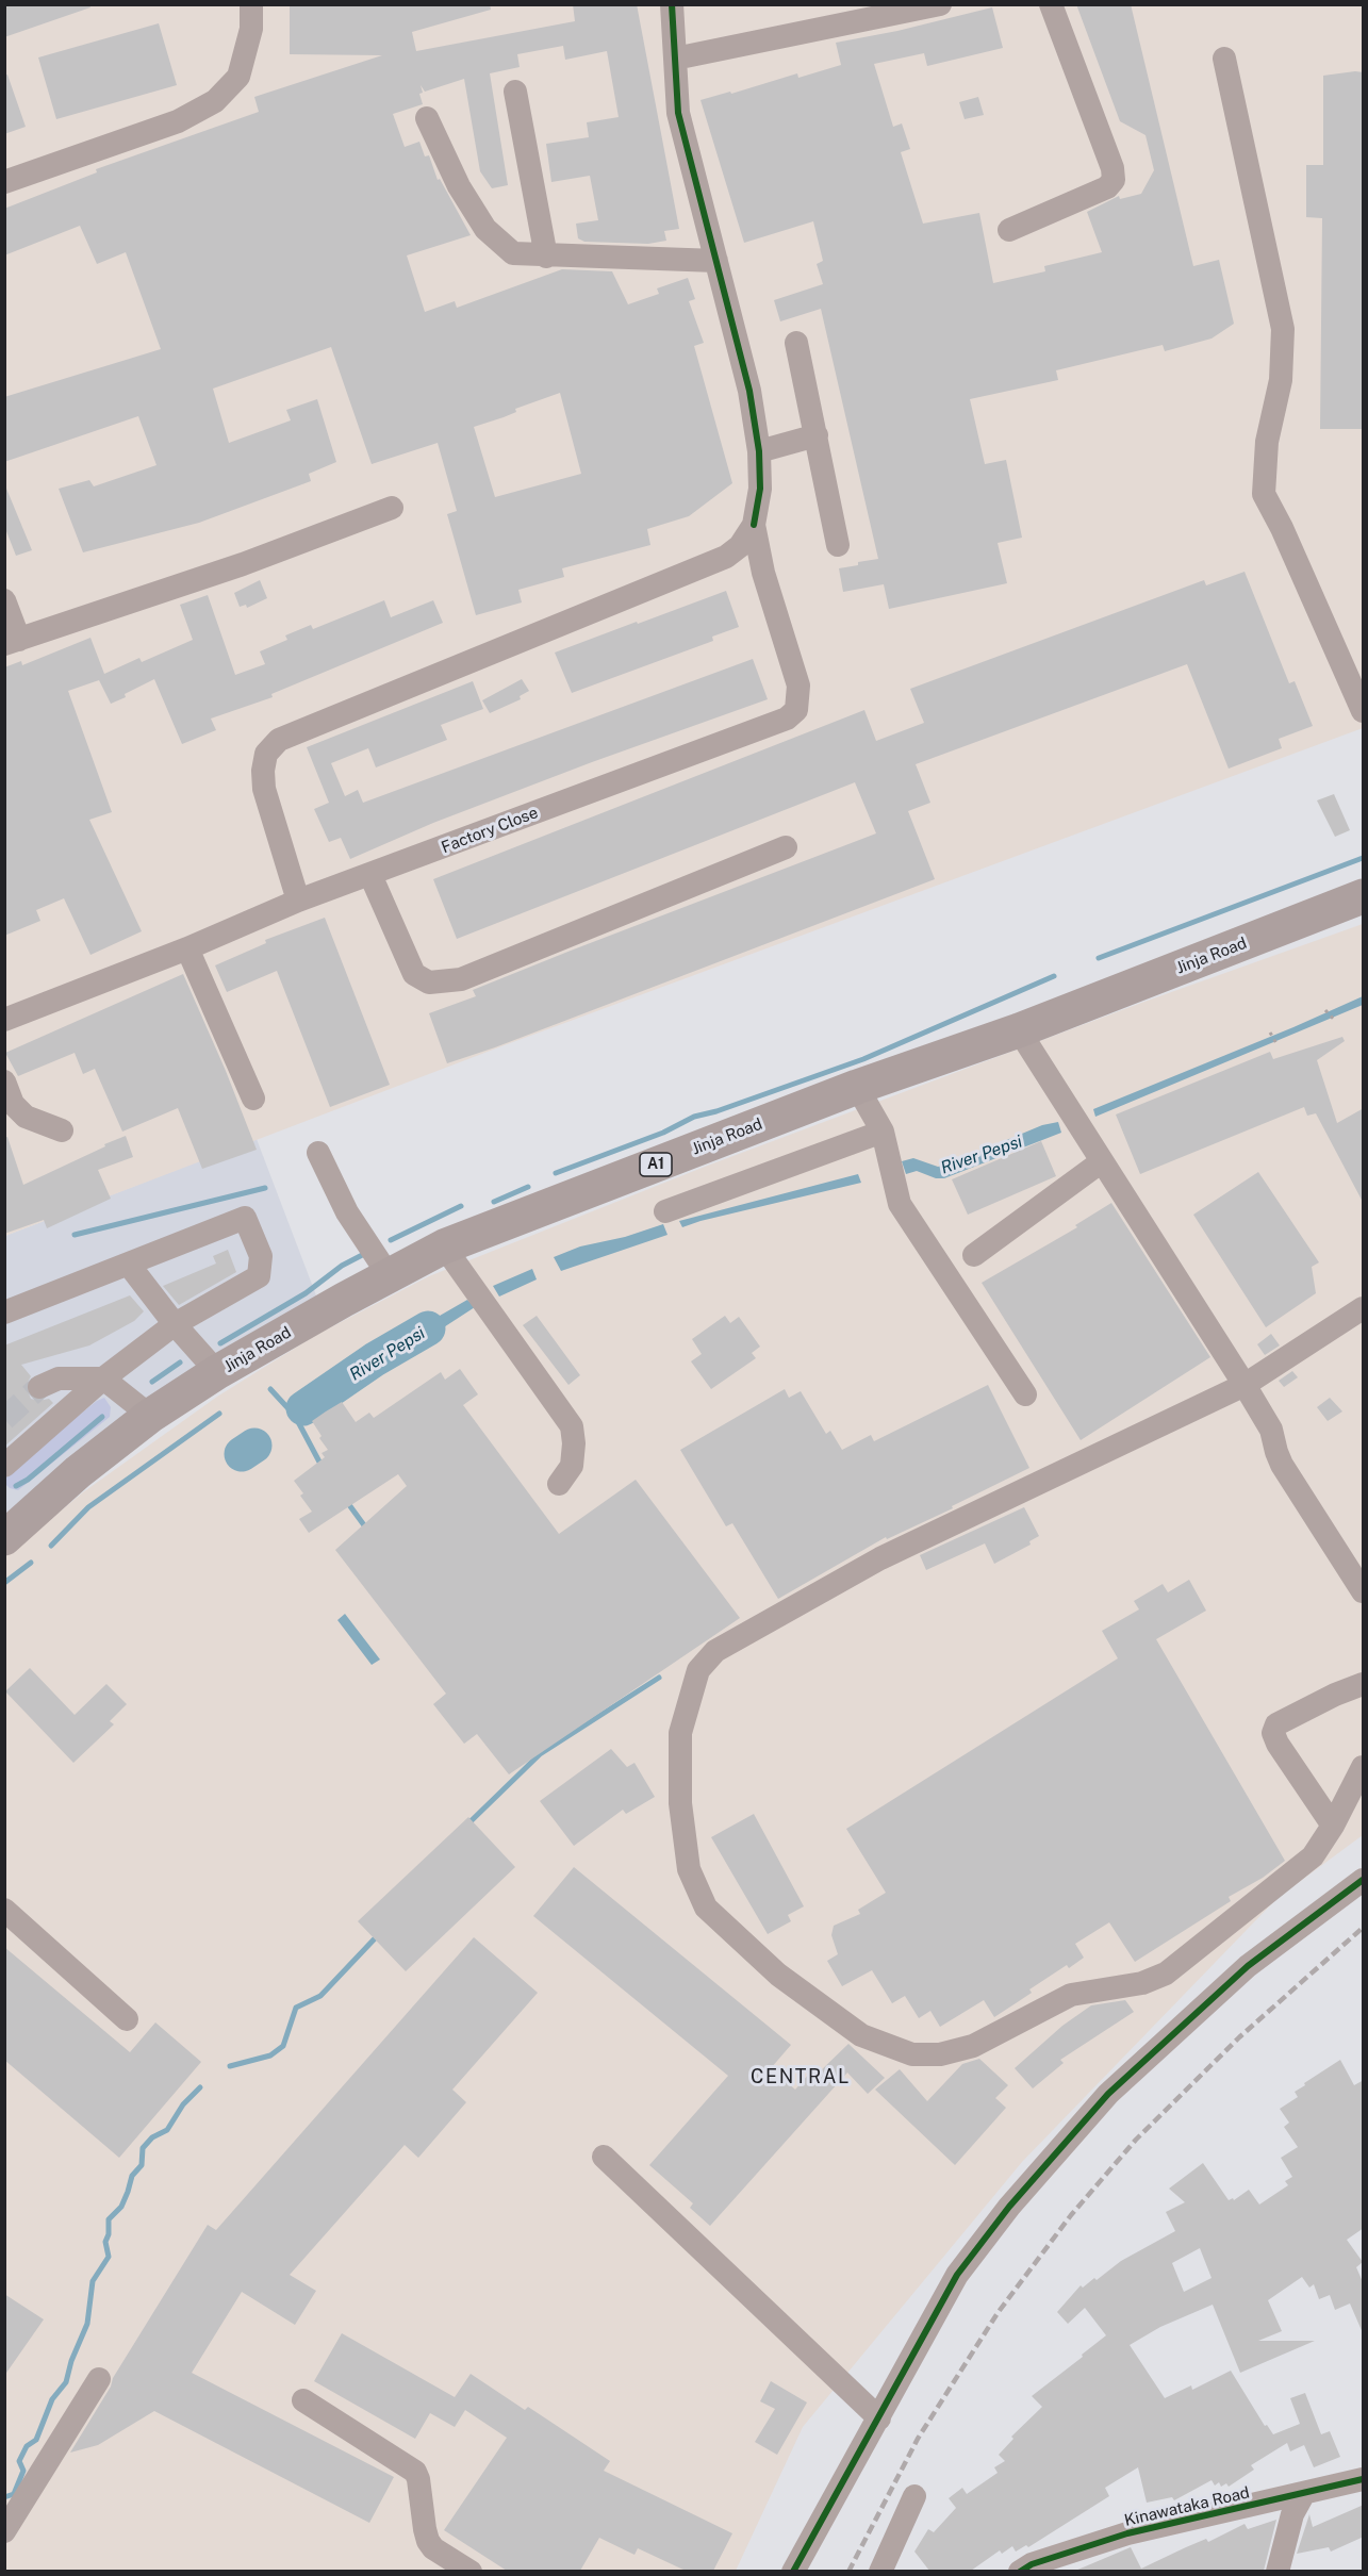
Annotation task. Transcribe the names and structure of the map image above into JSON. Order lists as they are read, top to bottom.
{
  "streets": {
    "highway": ["Jinja Road", "A1"],
    "street": ["Factory Close", "Kinawataka Road"]
  },
  "districts": ["CENTRAL"],
  "water": ["River Pepsi"]
}
